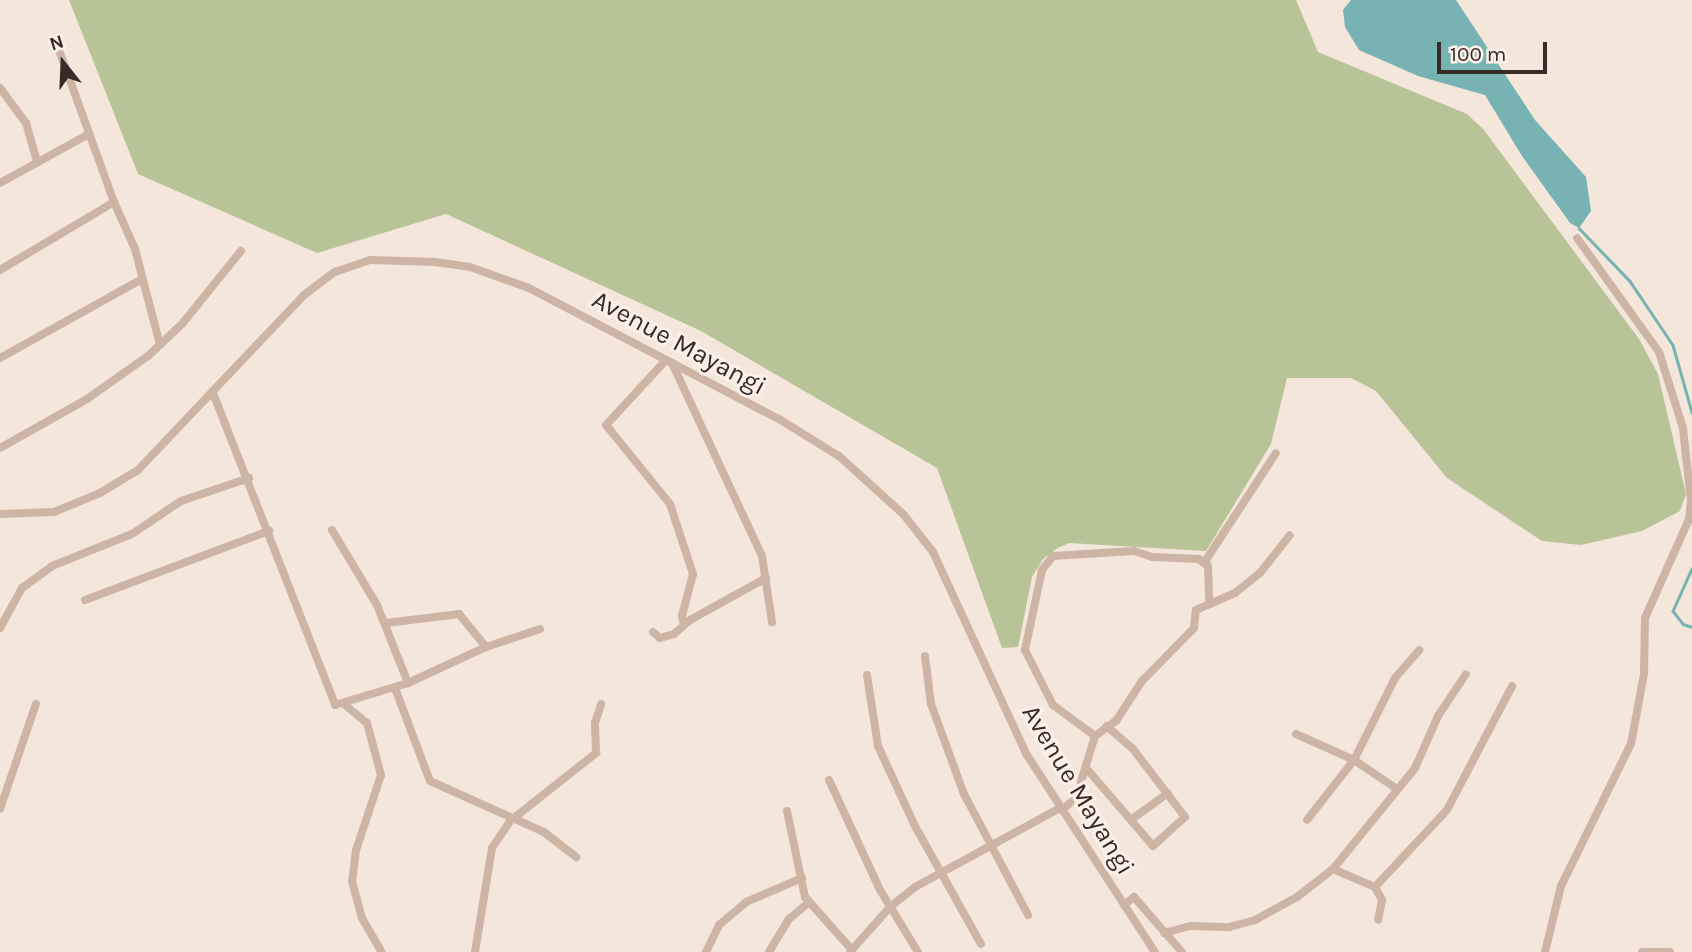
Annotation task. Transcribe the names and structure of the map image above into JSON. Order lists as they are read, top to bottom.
{
  "streets": {
    "street": ["Avenue Mayangi"]
  },
  "scale_bar": "100 m",
  "north": "top"
}
